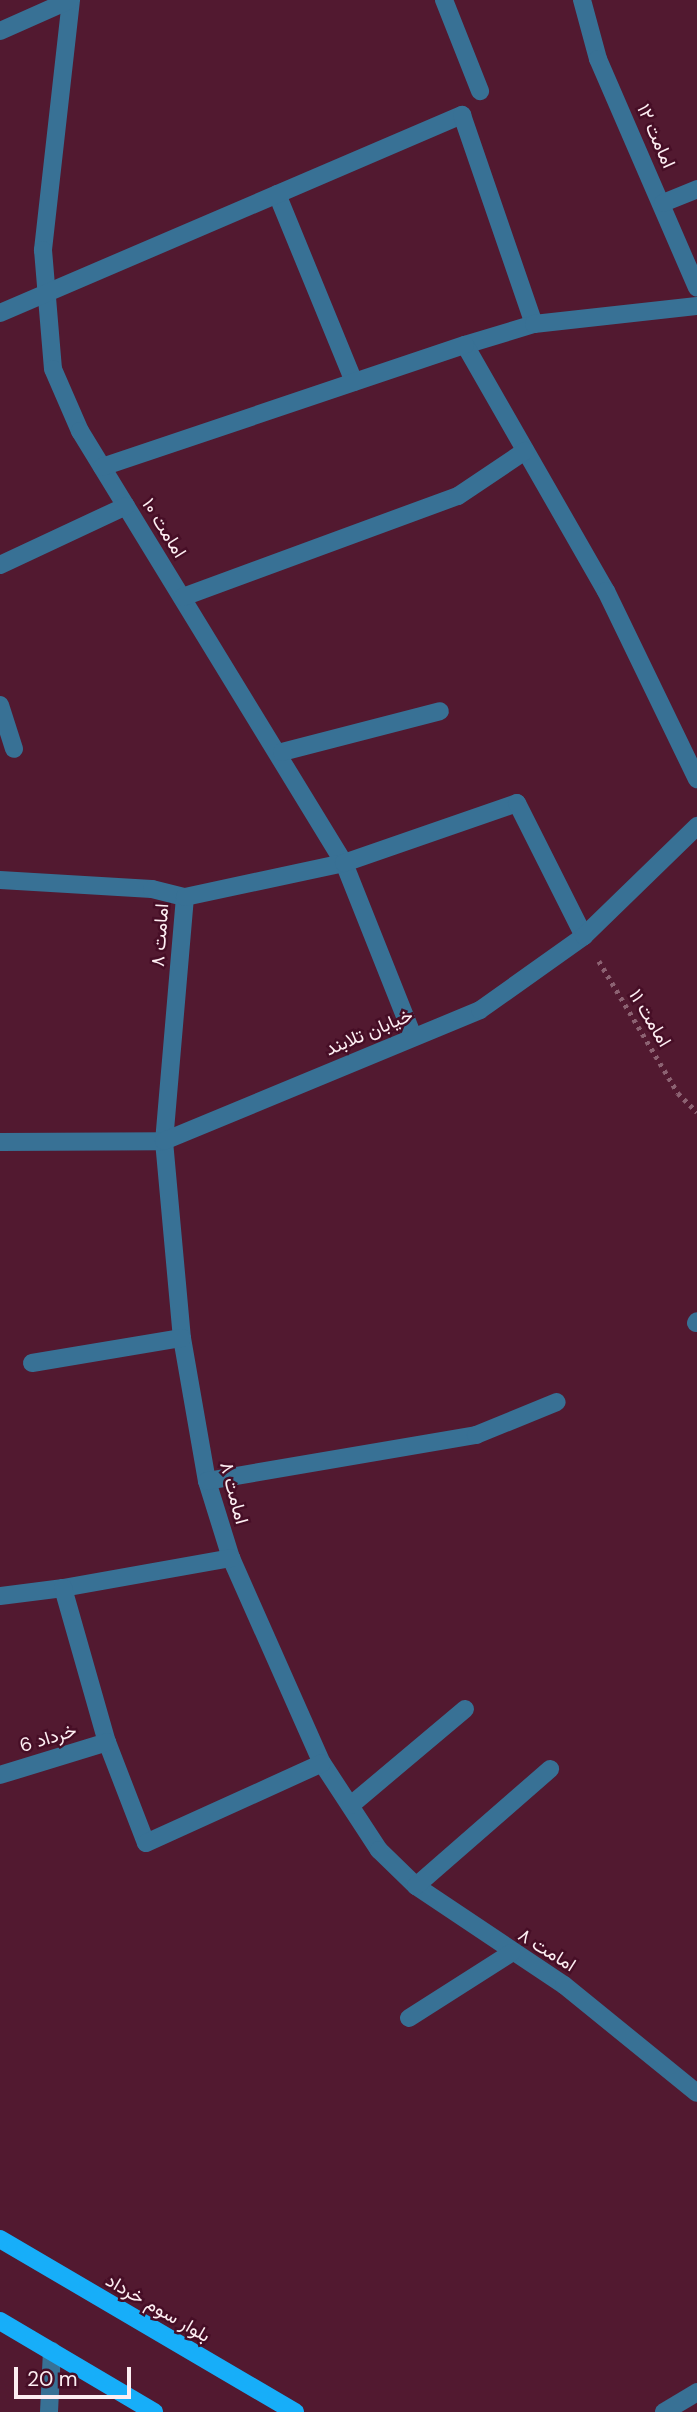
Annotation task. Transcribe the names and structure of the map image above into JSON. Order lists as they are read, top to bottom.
{
  "streets": {
    "main road": ["بلوار سوم خرداد"],
    "street": [
      "امامت ۱۲",
      "امامت ۱۰",
      "امامت ۸",
      "خیابان تلابند",
      "خرداد 6"
    ],
    "path": ["امامت ۱۱"]
  },
  "crossings": [
    ["امامت ۱۰", "خیابان تلابند"],
    ["امامت ۸", "خیابان تلابند"],
    ["امامت ۱۱", "خیابان تلابند"]
  ],
  "scale_bar": "20 m"
}
